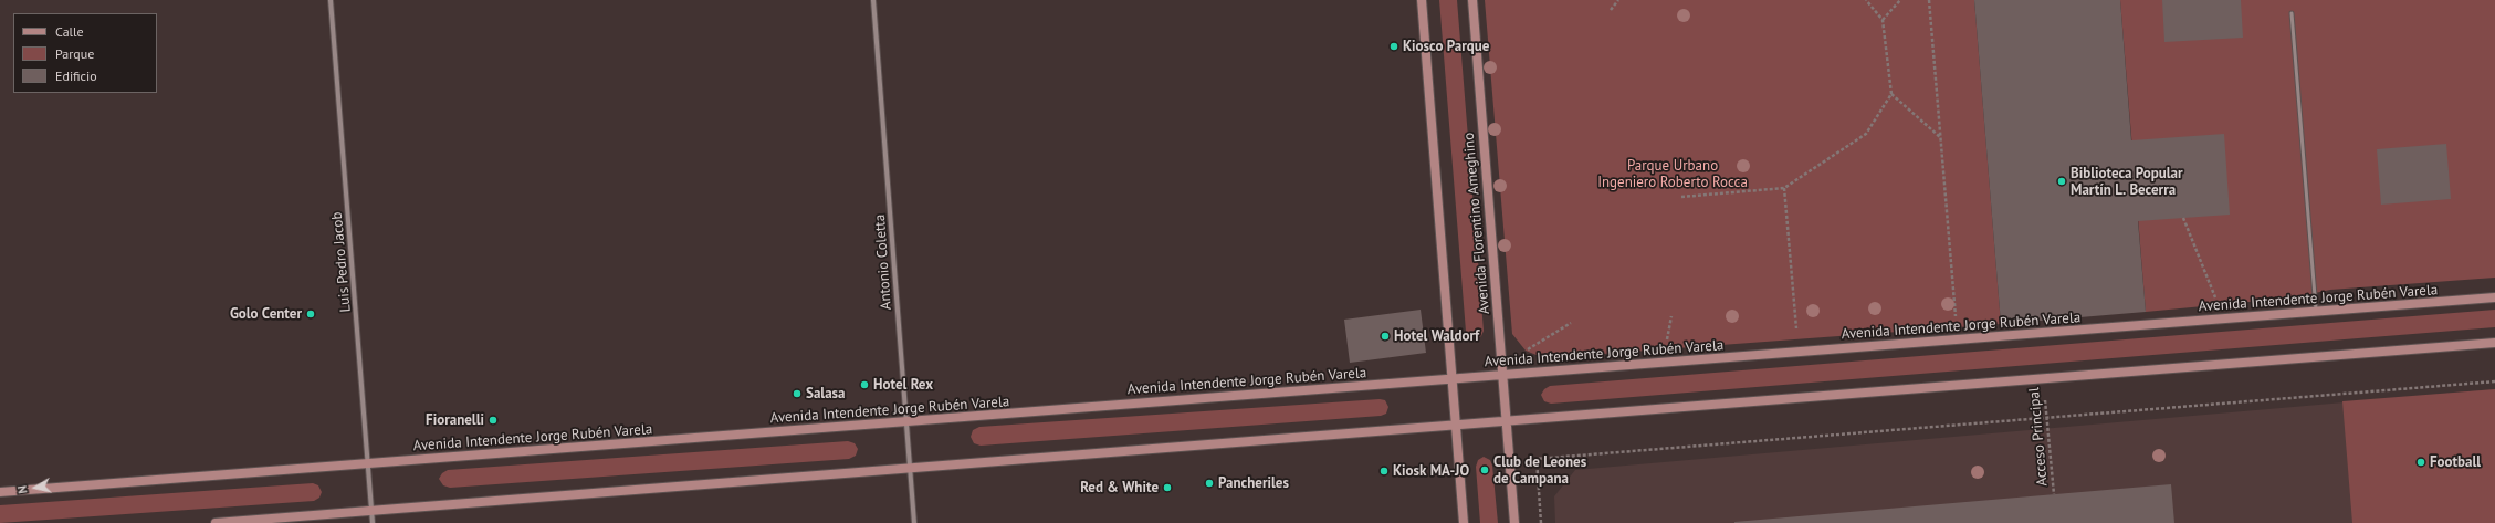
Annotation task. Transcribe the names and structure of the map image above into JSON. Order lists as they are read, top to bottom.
{
  "streets": {
    "main road": ["Avenida Florentino Ameghino", "Avenida Intendente Jorge Rubén Varela"],
    "street": ["Luis Pedro Jacob", "Antonio Coletta"],
    "path": ["Acceso Principal"]
  },
  "crossings": [
    ["Avenida Florentino Ameghino", "Avenida Intendente Jorge Rubén Varela"],
    ["Luis Pedro Jacob", "Avenida Intendente Jorge Rubén Varela"],
    ["Antonio Coletta", "Avenida Intendente Jorge Rubén Varela"]
  ],
  "parks": ["Parque Urbano Ingeniero Roberto Rocca"],
  "places": [
    "Kiosco Parque",
    "Biblioteca Popular Martín L. Becerra",
    "Golo Center",
    "Hotel Waldorf",
    "Hotel Rex",
    "Salasa",
    "Fioranelli",
    "Football",
    "Club de Leones de Campana",
    "Kiosk MA-JO",
    "Pancheriles",
    "Red & White"
  ],
  "legend": ["Calle", "Parque", "Edificio"],
  "north": "left"
}
